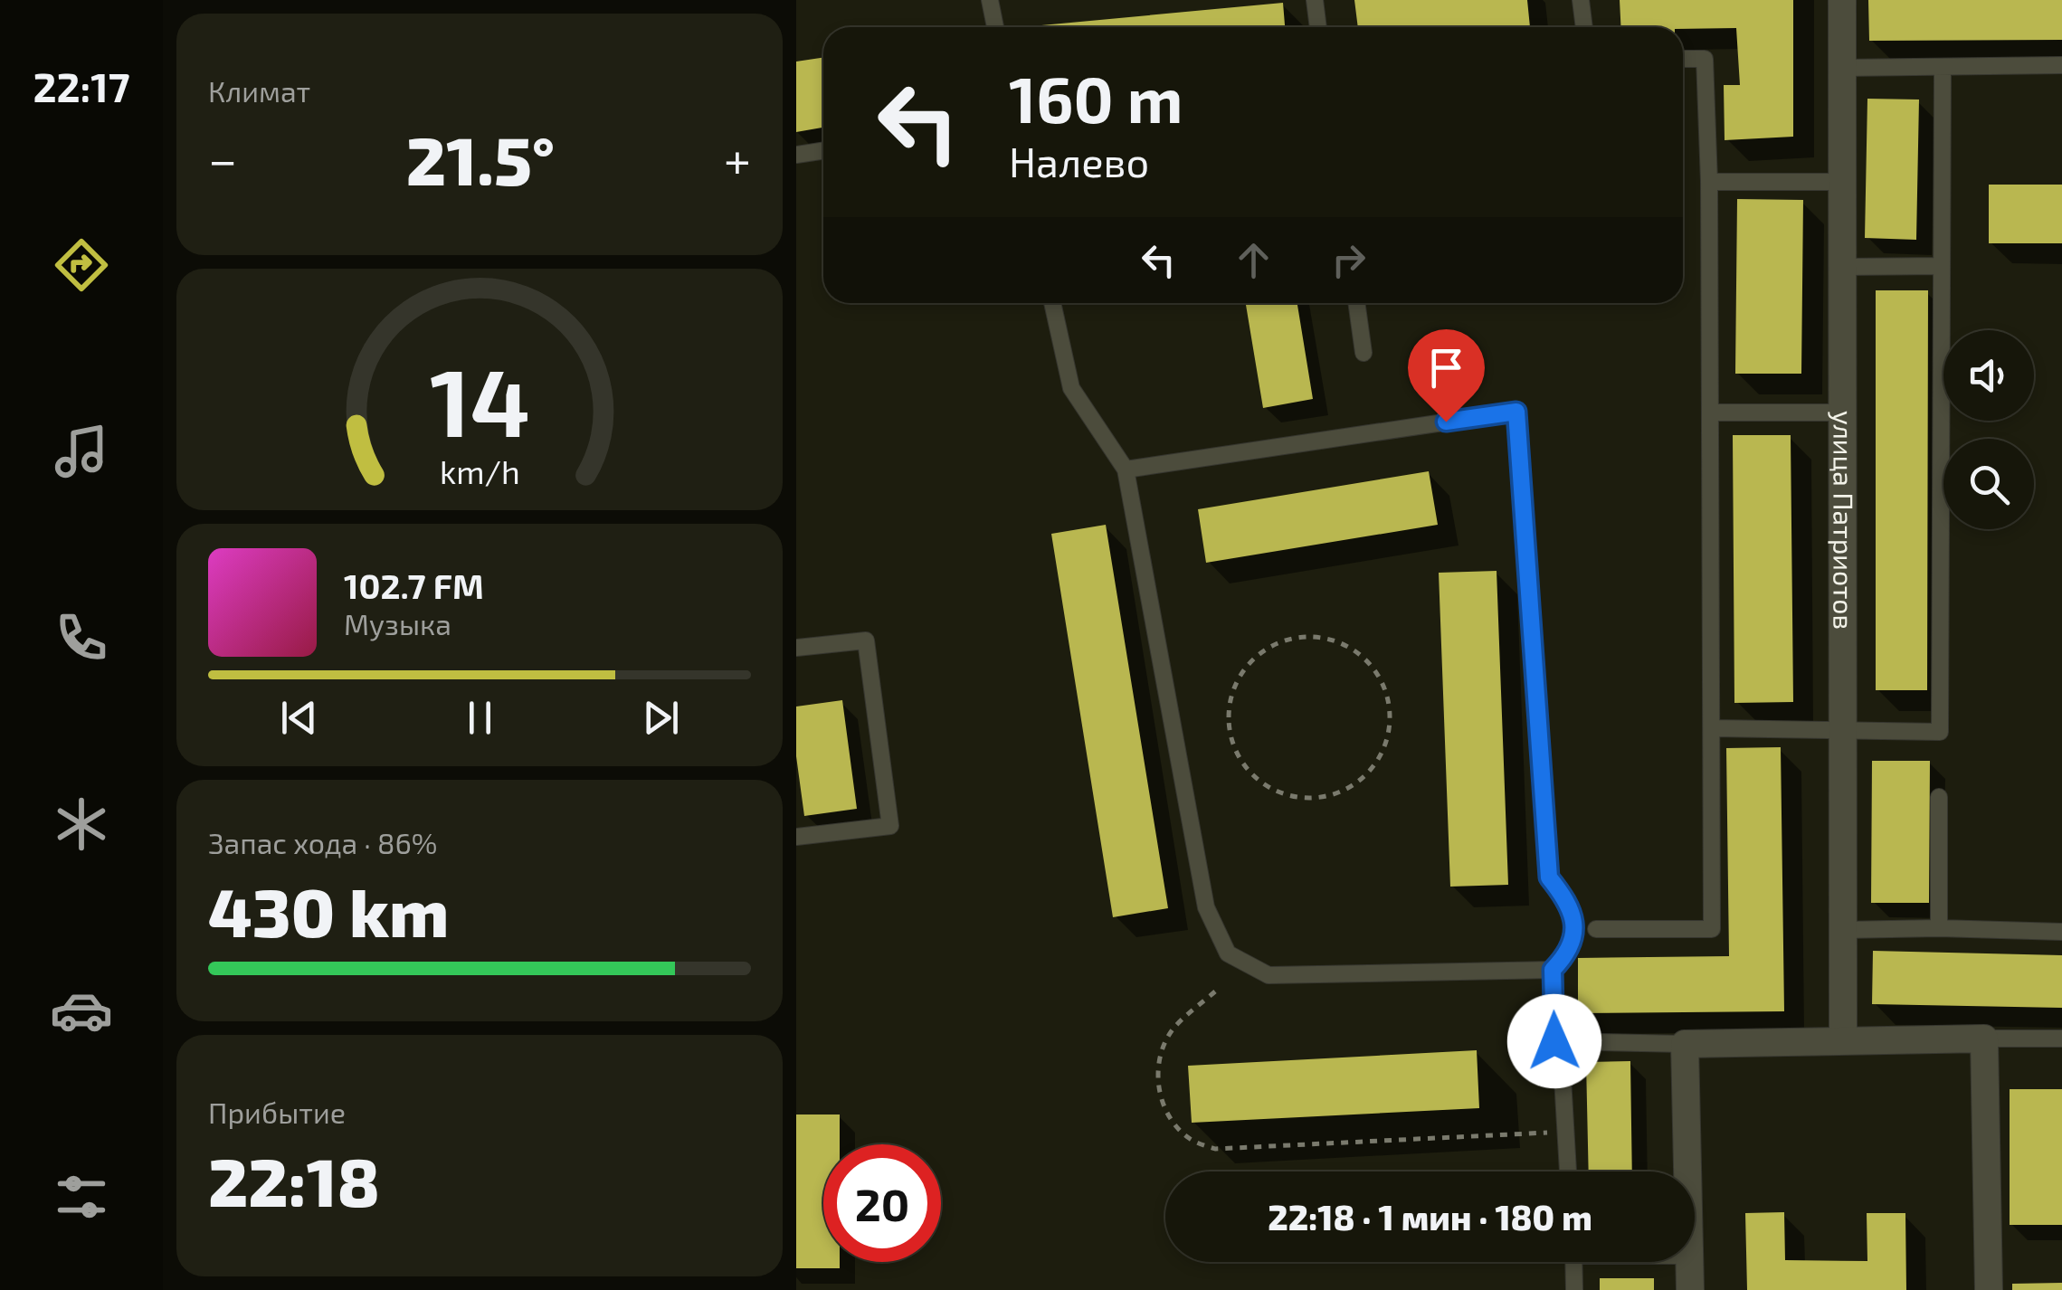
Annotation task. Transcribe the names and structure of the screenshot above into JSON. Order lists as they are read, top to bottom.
{
  "streets": {
    "street": ["улица Патриотов"]
  },
  "page": {
    "tabs": "22:17",
    "tile": [
      "Климат",
      ["Запас хода · 86%", "430 km"],
      ["Прибытие", "22:18"]
    ],
    "turn": ["160 m", "Налево"],
    "heat": ["−", "21.5°", "+"],
    "song": ["102.7 FM", "Музыка"],
    "limit": "20",
    "trip": "22:18 · 1 мин · 180 m",
    "gauge": ["14", "km/h"]
  }
}
